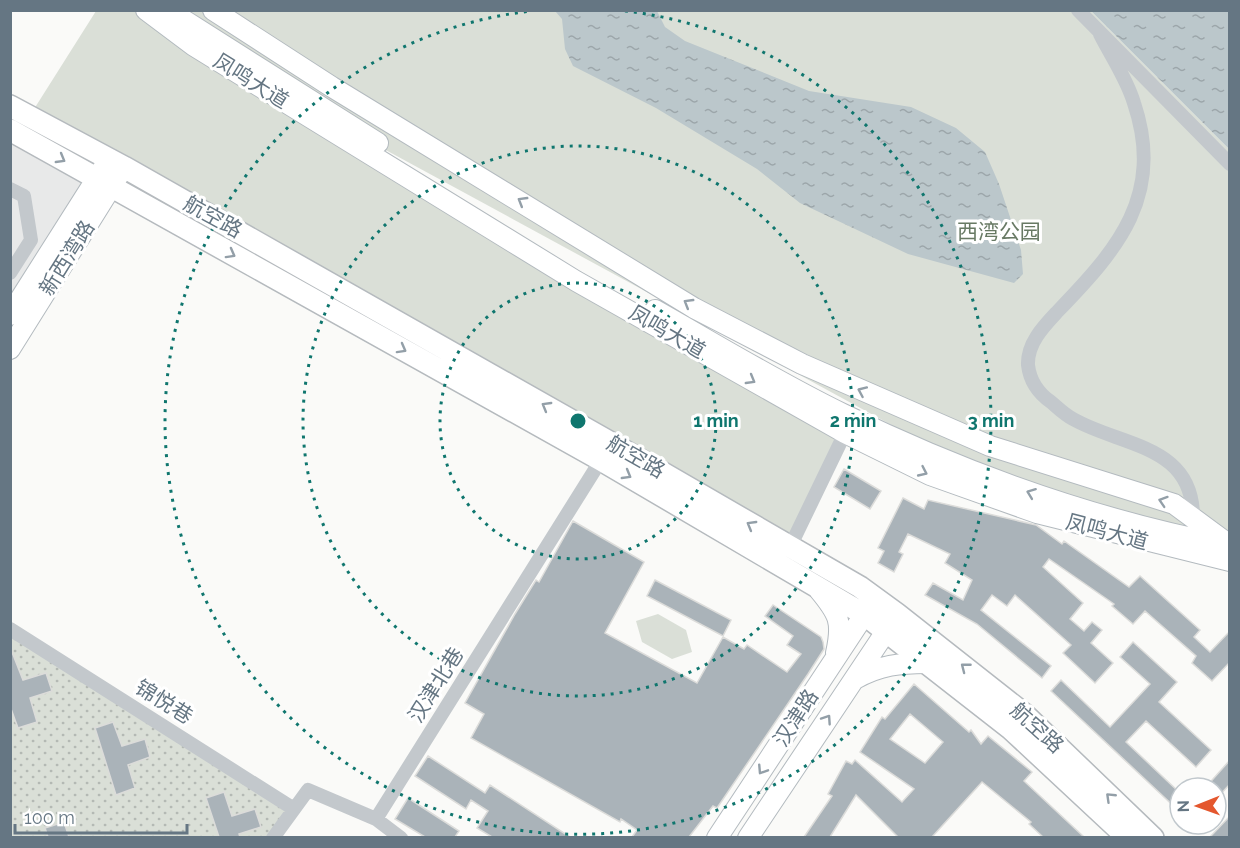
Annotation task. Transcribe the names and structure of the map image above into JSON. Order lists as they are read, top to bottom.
{
  "streets": {
    "main road": [
      "凤鸣大道",
      "航空路",
      "新西湾路",
      "汉津路"
    ],
    "street": ["汉津北巷", "锦悦巷"]
  },
  "crossings": [
    ["航空路", "新西湾路"],
    ["航空路", "汉津北巷"],
    ["航空路", "汉津路"]
  ],
  "parks": ["西湾公园"],
  "scale_bar": "100 m",
  "north": "left",
  "rings": ["1 min", "2 min", "3 min"]
}
